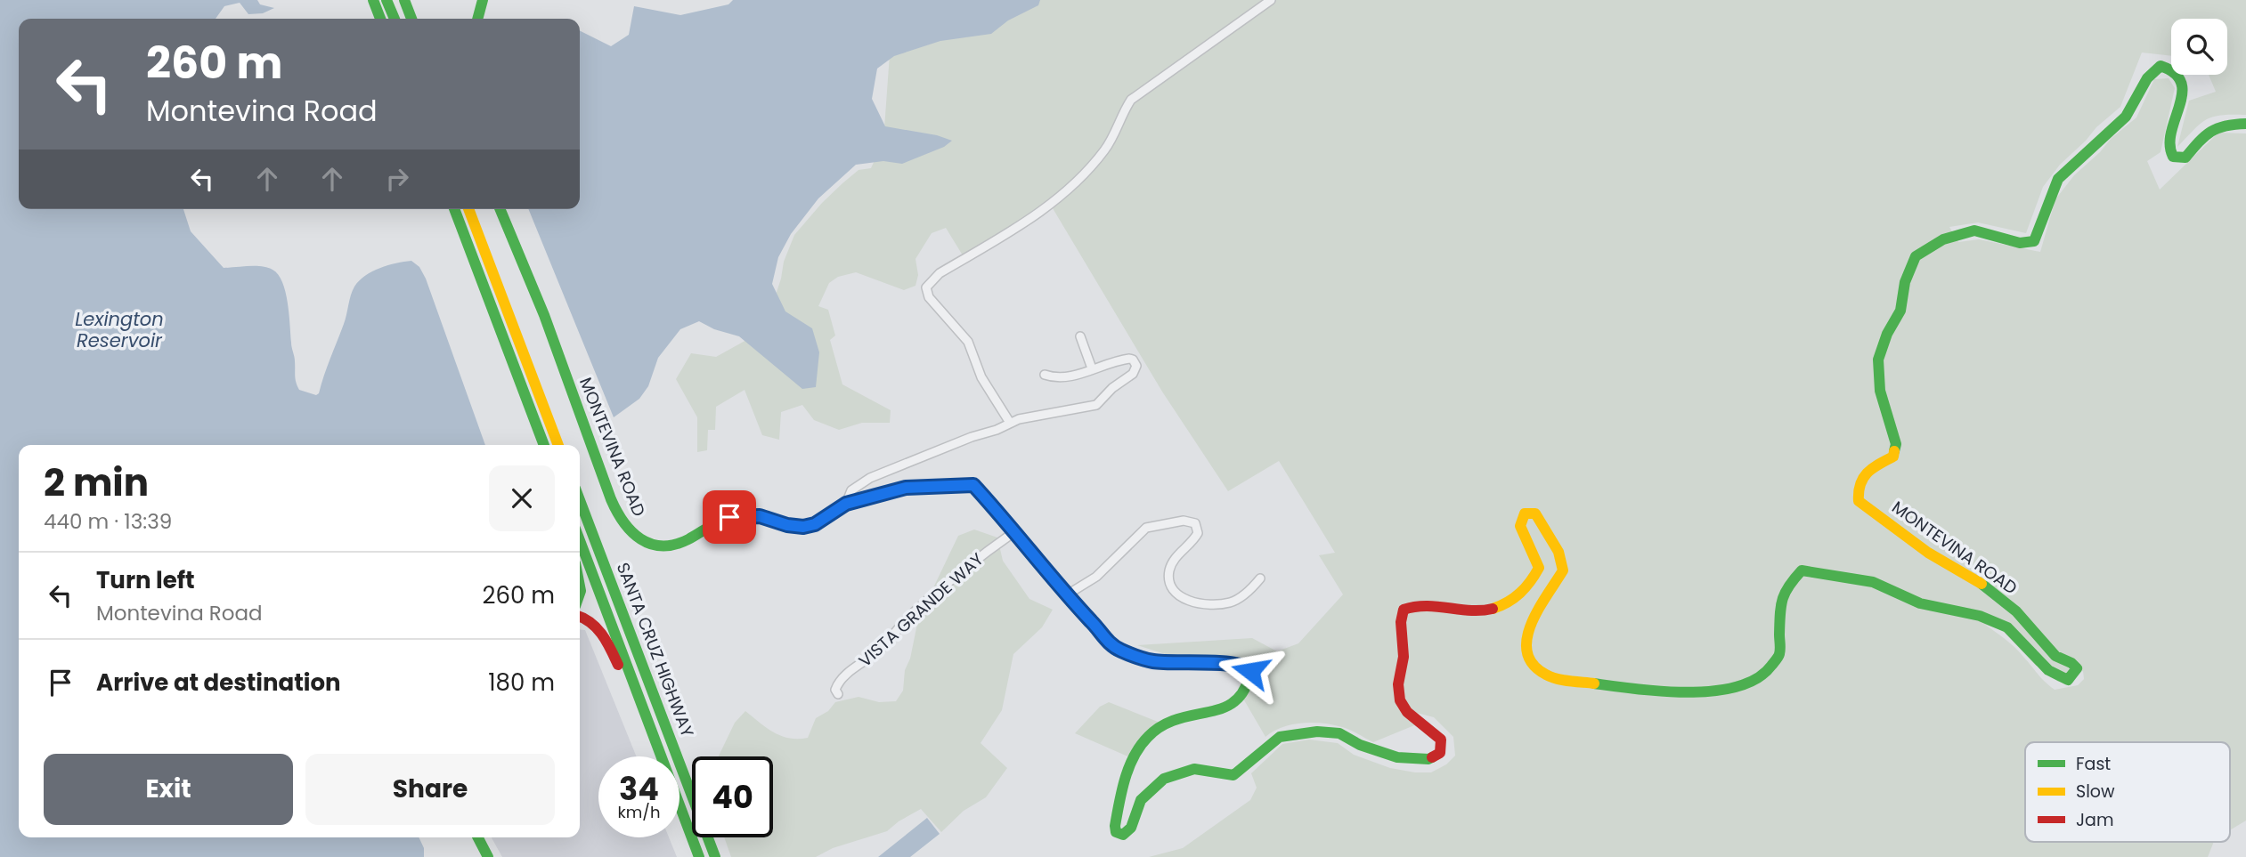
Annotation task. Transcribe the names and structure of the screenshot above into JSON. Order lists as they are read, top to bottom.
{
  "streets": {
    "main road": ["MONTEVINA ROAD", "SANTA CRUZ HIGHWAY"],
    "street": ["VISTA GRANDE WAY"]
  },
  "crossings": [
    ["MONTEVINA ROAD", "VISTA GRANDE WAY"]
  ],
  "water": ["Lexington Reservoir"],
  "legend": ["Fast", "Slow", "Jam"],
  "page": {
    "turn": ["260 m", "Montevina Road"],
    "heading": ["2 min", "440 m · 13:39"],
    "list": [
      {
        "name": "Turn left",
        "note": "Montevina Road",
        "value": "260 m"
      },
      {
        "name": "Arrive at destination",
        "value": "180 m"
      }
    ],
    "buttons": ["Exit", "Share"],
    "speed": "34 km/h",
    "limit": "40"
  }
}
